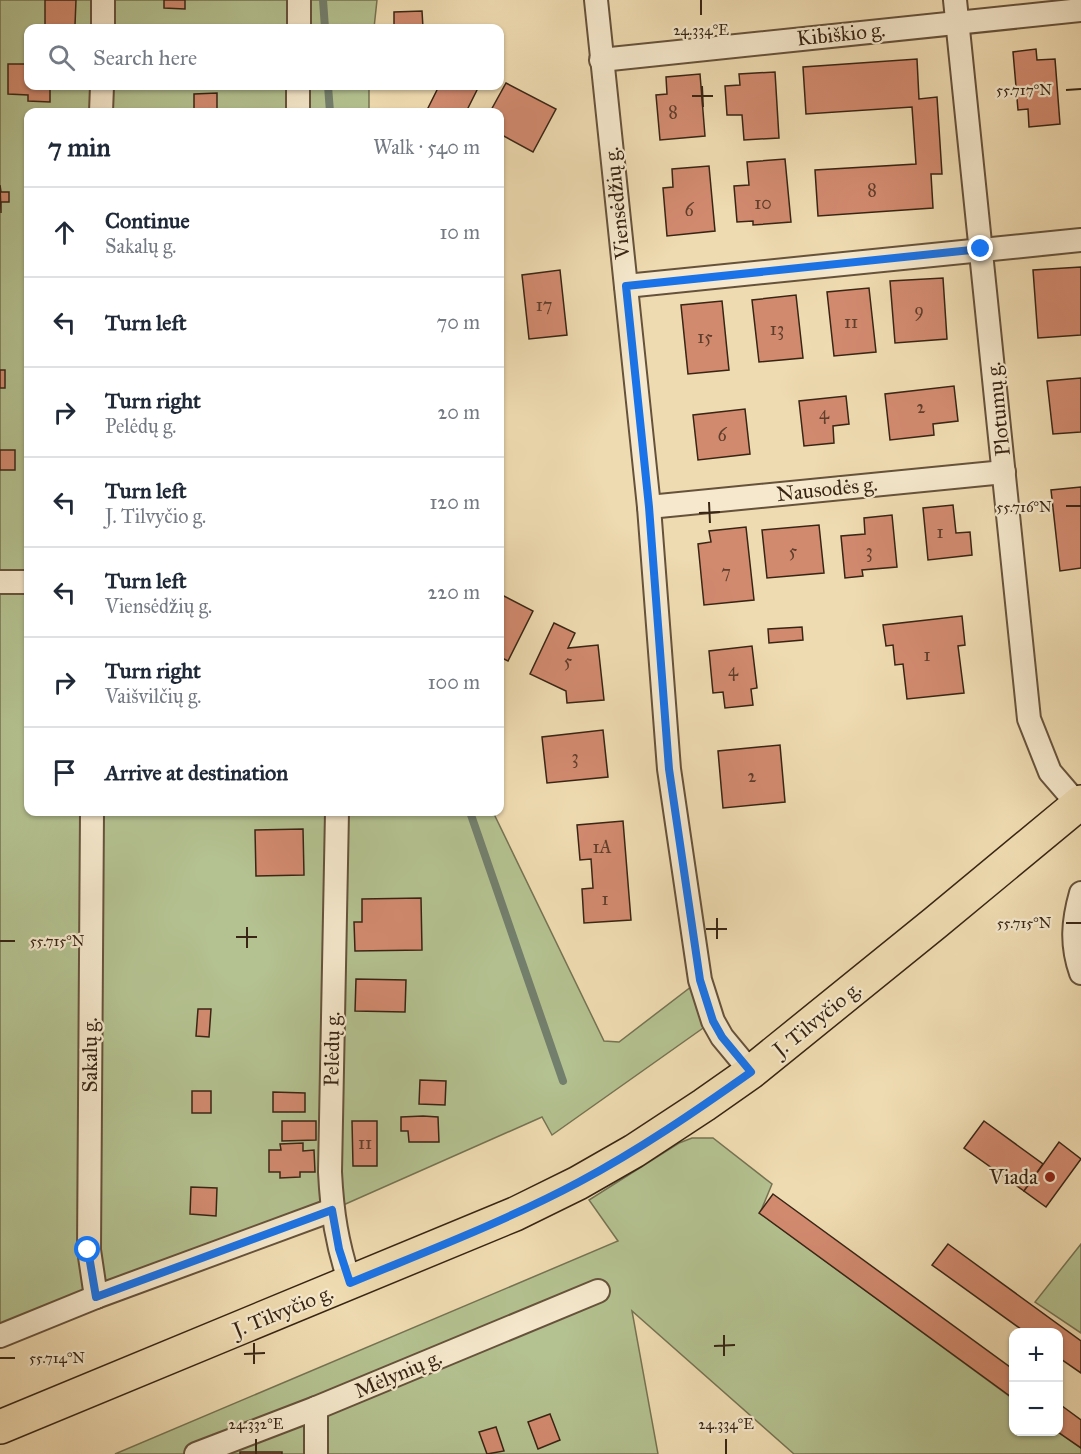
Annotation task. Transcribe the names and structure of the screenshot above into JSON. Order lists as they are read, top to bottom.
{
  "streets": {
    "main road": ["J. Tilvyčio g."],
    "street": [
      "Kibiškio g.",
      "Viensėdžių g.",
      "Plotumų g.",
      "Nausodės g.",
      "Pelėdų g.",
      "Sakalų g.",
      "Mėlynių g."
    ]
  },
  "crossings": [
    ["Kibiškio g.", "Viensėdžių g."],
    ["Kibiškio g.", "Plotumų g."],
    ["Viensėdžių g.", "Nausodės g."],
    ["Viensėdžių g.", "J. Tilvyčio g."],
    ["Plotumų g.", "Nausodės g."],
    ["Plotumų g.", "J. Tilvyčio g."],
    ["J. Tilvyčio g.", "Pelėdų g."]
  ],
  "places": ["Viada"],
  "house_numbers": [
    "8",
    "8",
    "10",
    "6",
    "17",
    "9",
    "11",
    "13",
    "15",
    "2",
    "4",
    "6",
    "1",
    "5",
    "3",
    "7",
    "1",
    "5",
    "4",
    "3",
    "2",
    "1A",
    "1",
    "11"
  ],
  "page": {
    "search": "Search here",
    "heading": ["7 min", "Walk · 540 m"],
    "list": [
      ["Continue", "Sakalų g.", "10 m"],
      ["Turn left", "70 m"],
      ["Turn right", "Pelėdų g.", "20 m"],
      ["Turn left", "J. Tilvyčio g.", "120 m"],
      ["Turn left", "Viensėdžių g.", "220 m"],
      ["Turn right", "Vaišvilčių g.", "100 m"],
      "Arrive at destination"
    ],
    "map_buttons": ["+", "−"]
  },
  "coordinates": [
    "24.334°E",
    "55.717°N",
    "55.716°N",
    "55.715°N",
    "55.714°N",
    "24.332°E"
  ]
}
